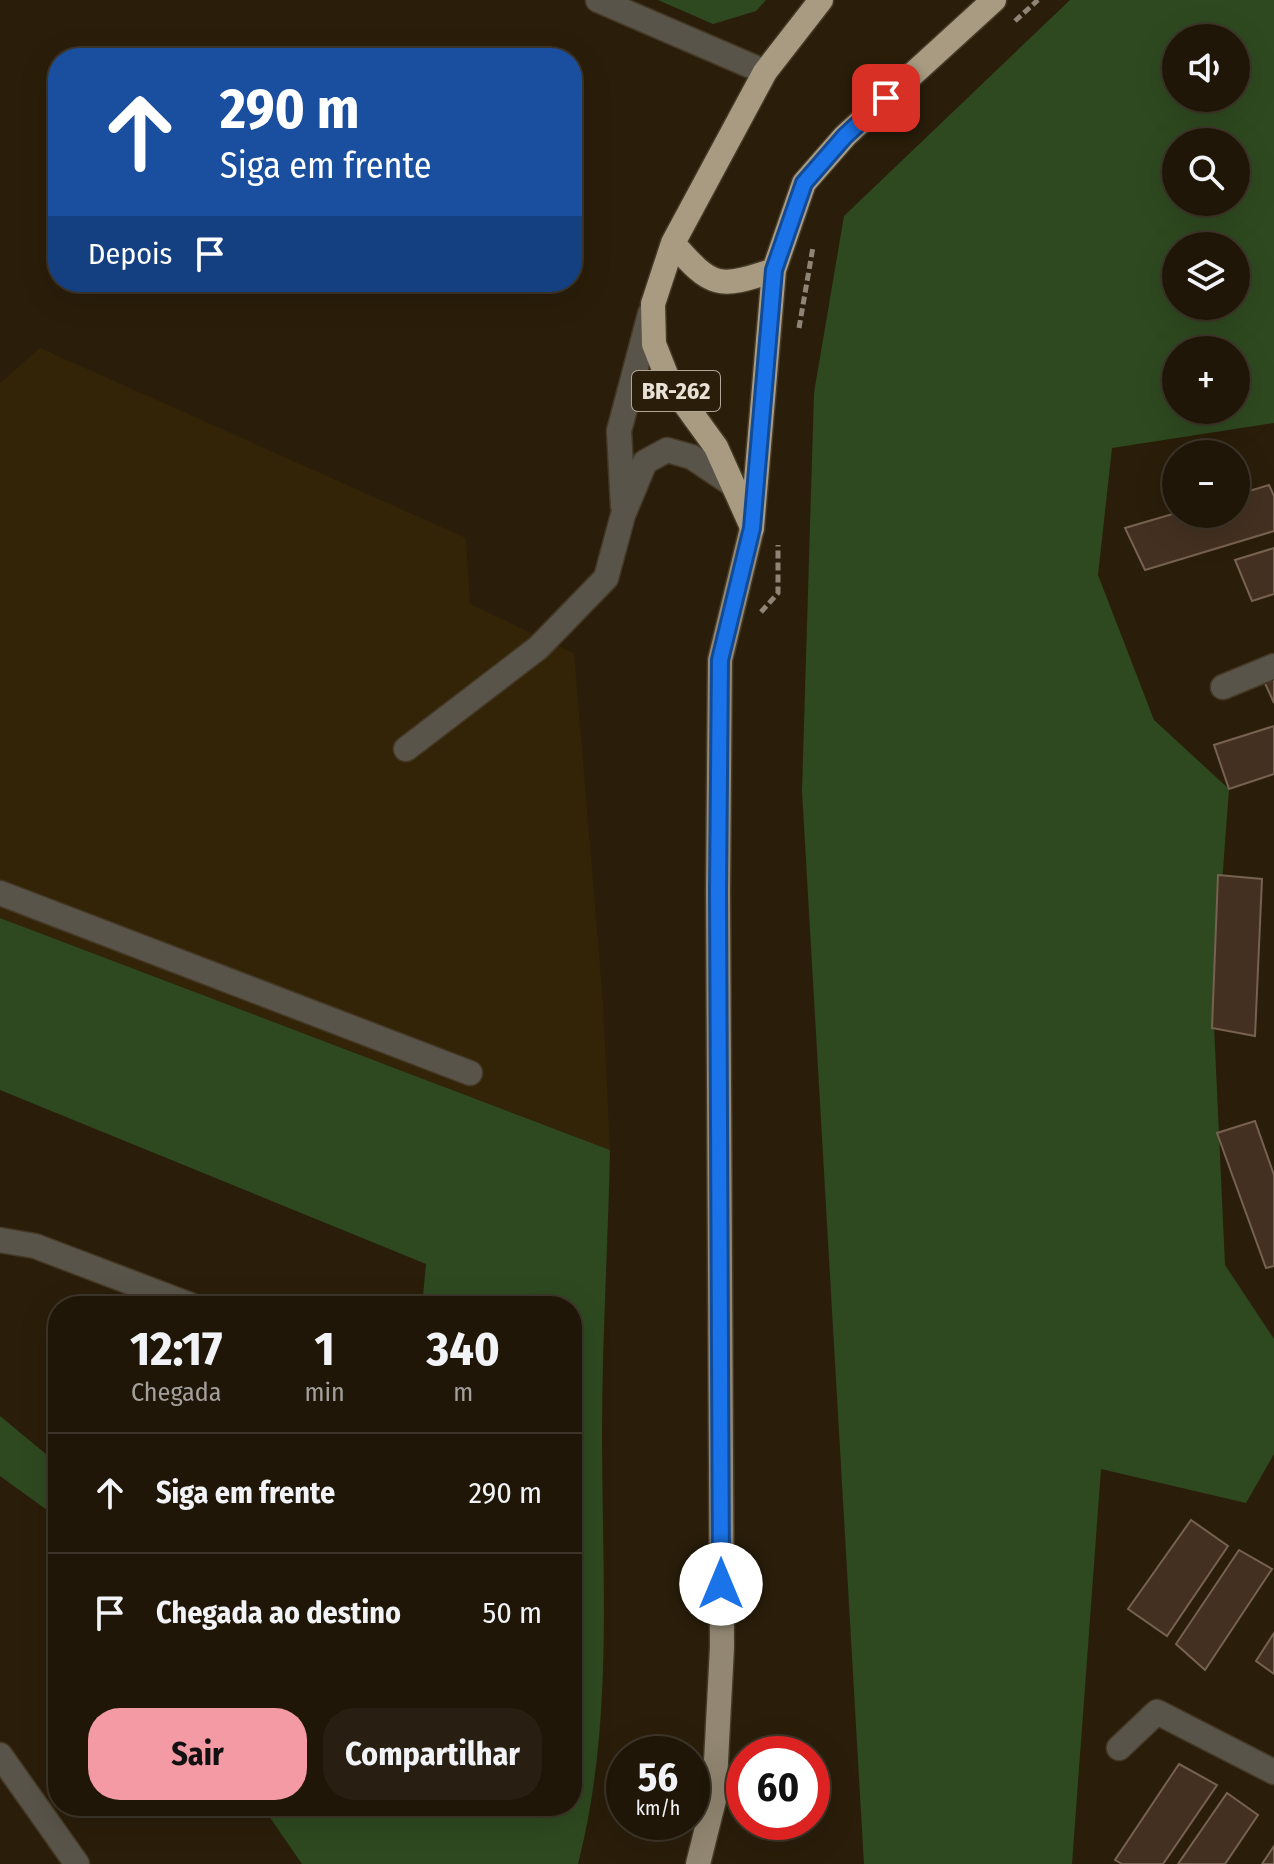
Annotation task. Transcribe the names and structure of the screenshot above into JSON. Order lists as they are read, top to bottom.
{
  "streets": {
    "highway": ["BR-262"]
  },
  "page": {
    "map_buttons": ["+", "−"],
    "turn": ["290 m", "Siga em frente"],
    "then": "Depois",
    "eta": [
      "12:17",
      "Chegada",
      "1",
      "min",
      "340",
      "m"
    ],
    "list": [
      {
        "name": "Siga em frente",
        "value": "290 m"
      },
      {
        "name": "Chegada ao destino",
        "value": "50 m"
      }
    ],
    "buttons": ["Sair", "Compartilhar"],
    "speed": "56 km/h",
    "limit": "60"
  }
}
